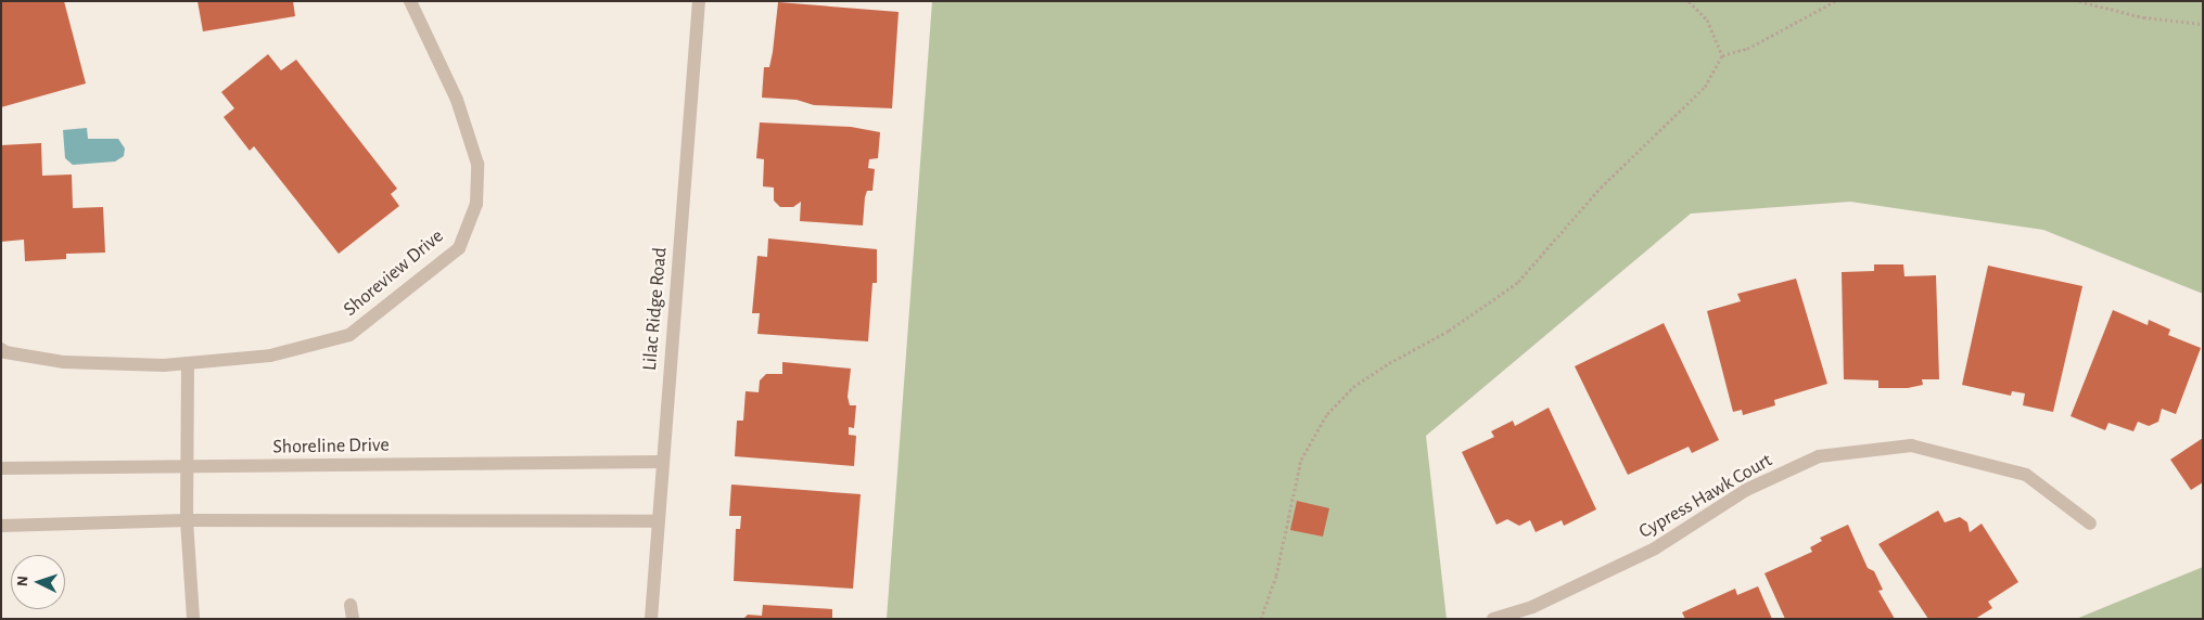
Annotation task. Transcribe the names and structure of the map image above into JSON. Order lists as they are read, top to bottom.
{
  "streets": {
    "street": [
      "Shoreview Drive",
      "Lilac Ridge Road",
      "Shoreline Drive",
      "Cypress Hawk Court"
    ]
  },
  "crossings": [
    ["Lilac Ridge Road", "Shoreline Drive"]
  ],
  "north": "left"
}
